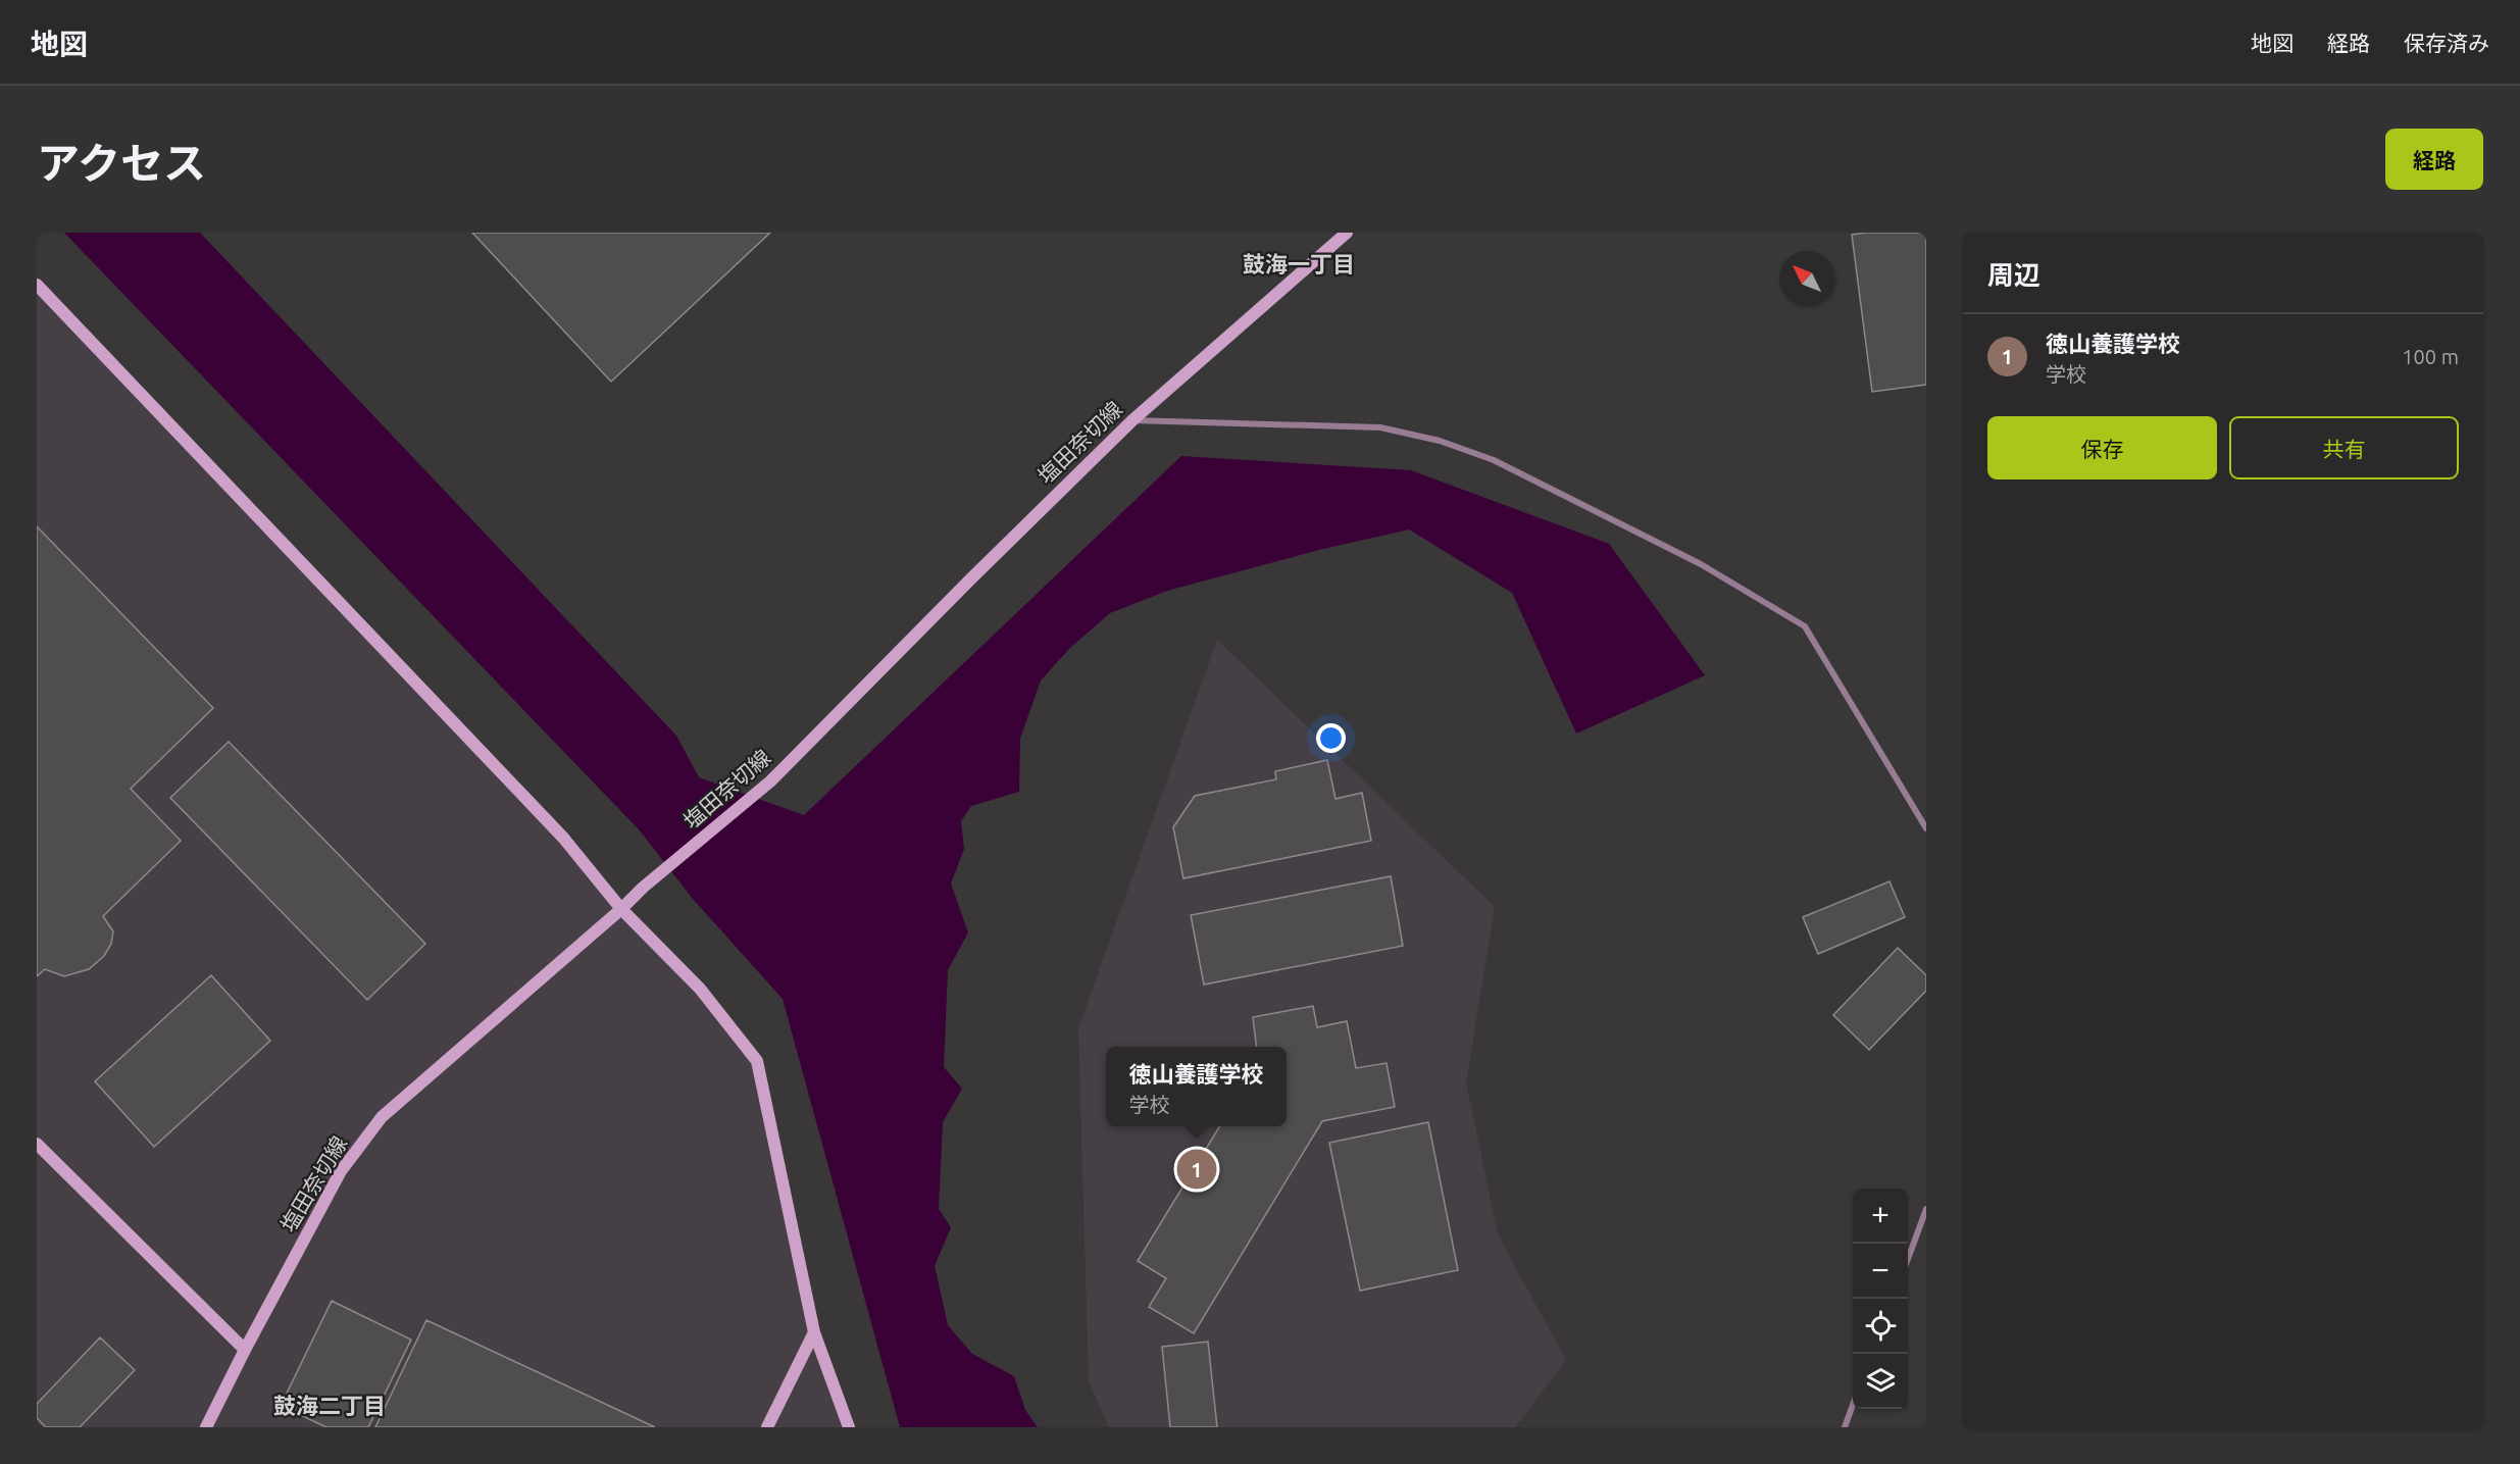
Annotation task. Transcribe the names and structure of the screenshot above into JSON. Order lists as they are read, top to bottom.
{
  "streets": {
    "street": ["塩田奈切線"]
  },
  "districts": ["鼓海一丁目", "鼓海二丁目"],
  "north": "top left",
  "page": {
    "header": "地図",
    "nav": ["地図", "経路", "保存済み"],
    "title": "アクセス",
    "buttons": [
      "経路",
      ["保存", "共有"]
    ],
    "heading": "周辺",
    "list": [
      {
        "mark": "1",
        "name": "徳山養護学校",
        "note": "学校",
        "value": "100 m"
      }
    ],
    "popup": ["徳山養護学校", "学校"],
    "pins": "1",
    "map_buttons": ["+", "−"]
  }
}
